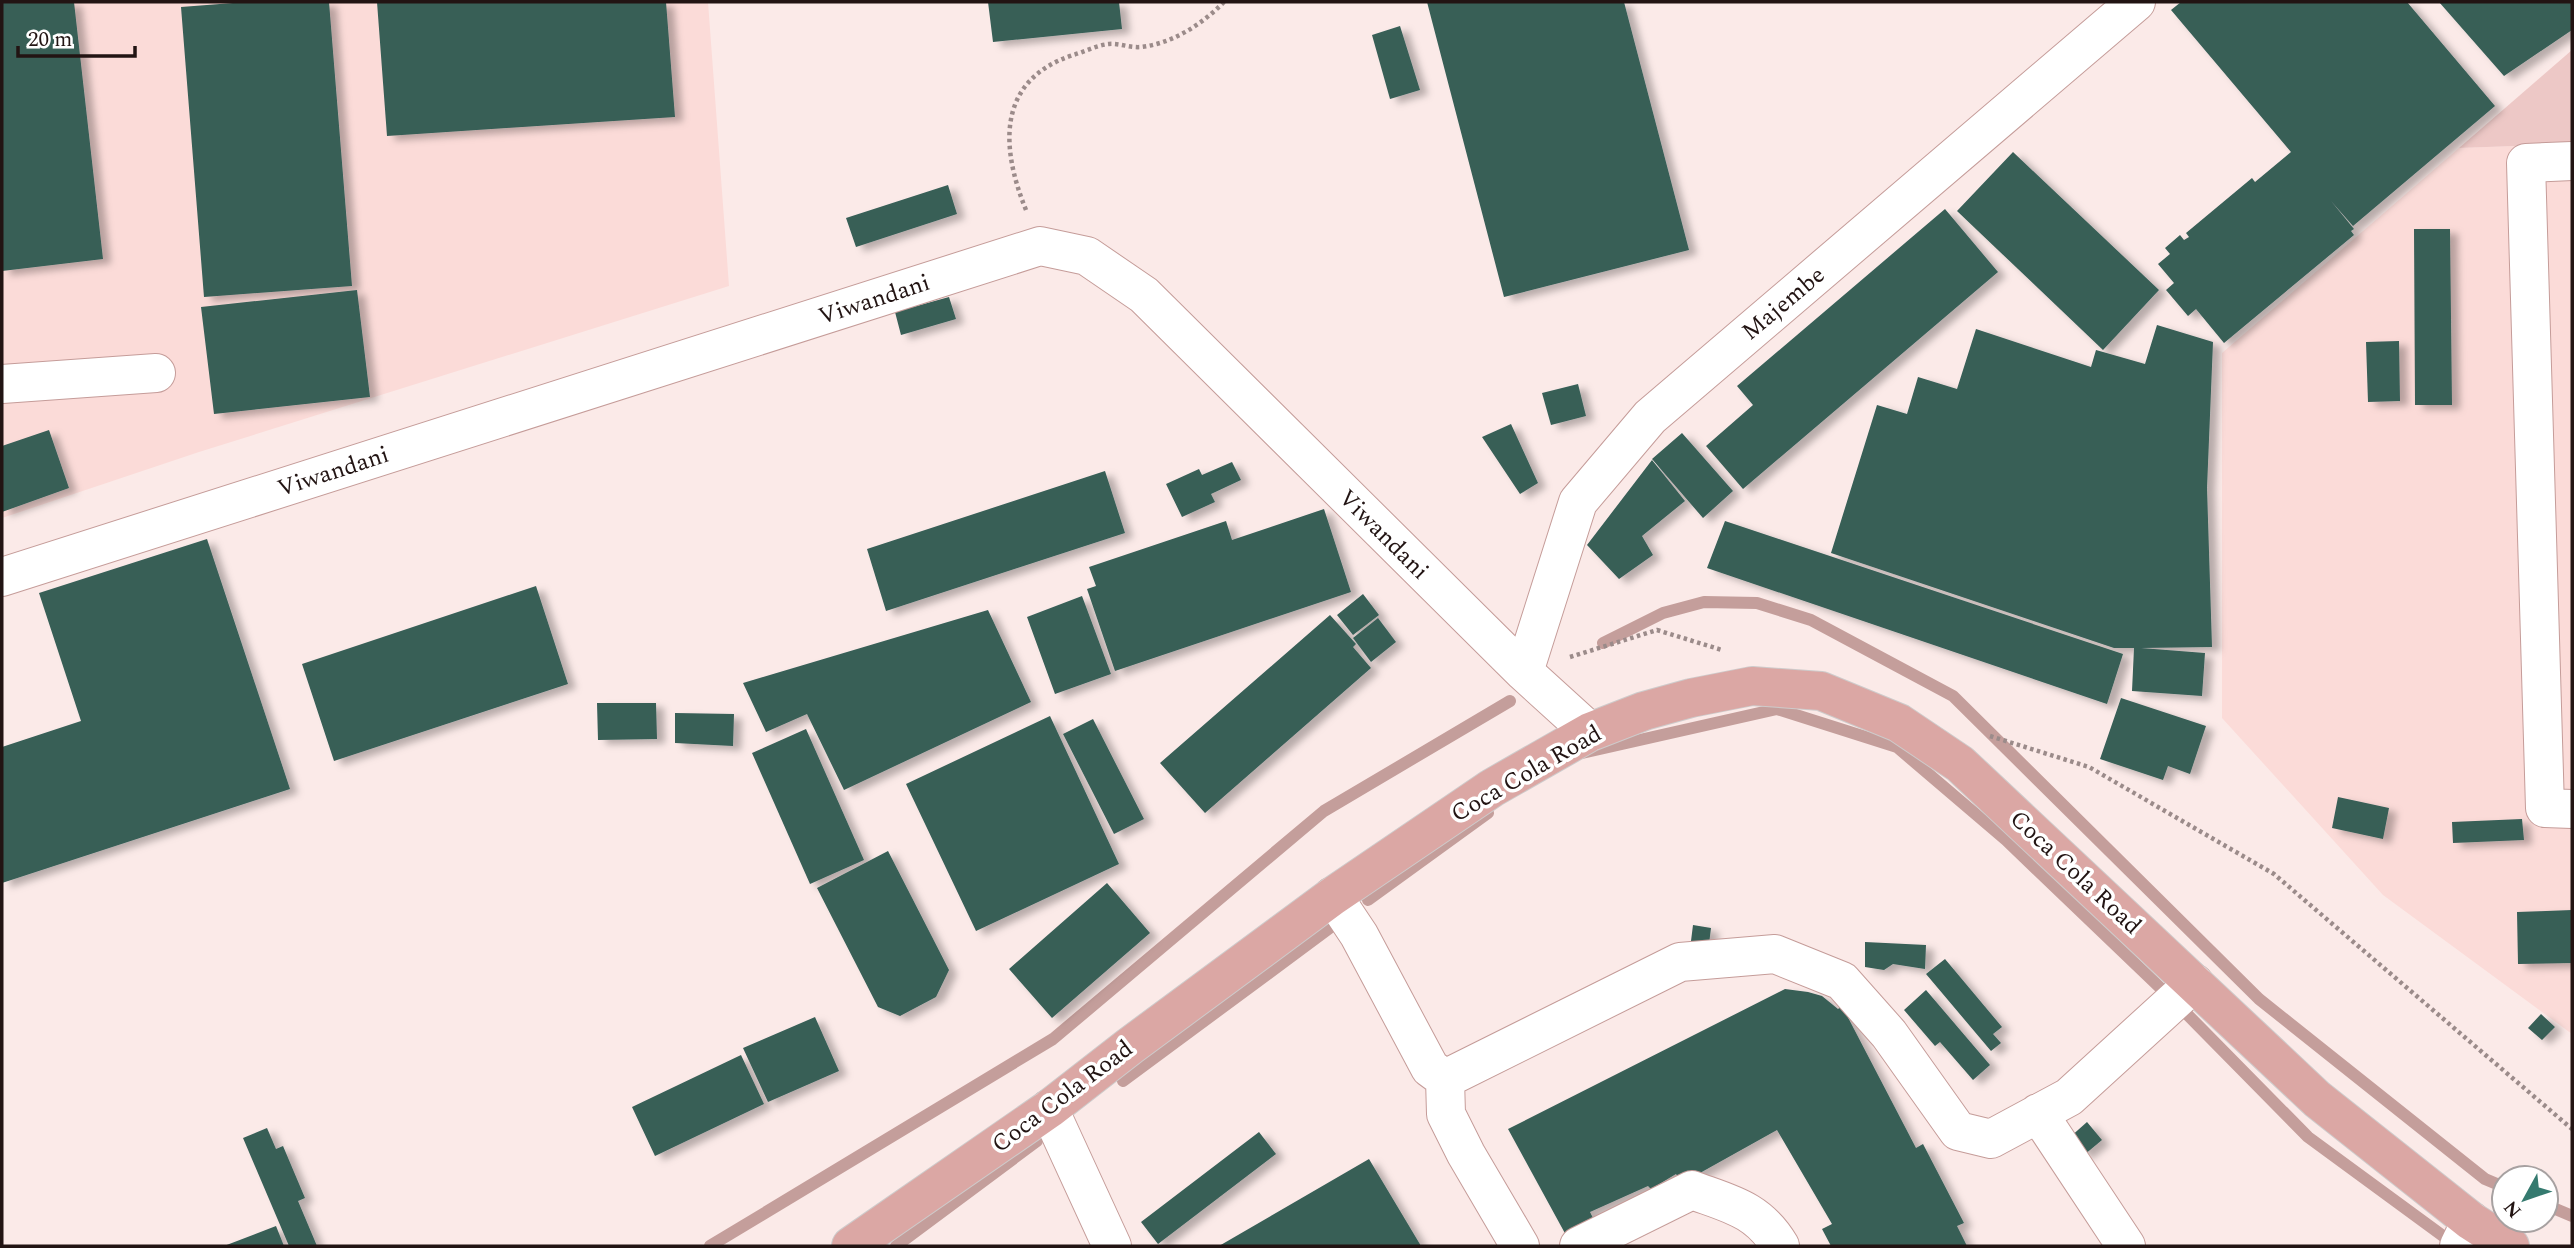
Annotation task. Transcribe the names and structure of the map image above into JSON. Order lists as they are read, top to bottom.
{
  "streets": {
    "main road": ["Coca Cola Road"],
    "street": ["Viwandani", "Majembe"]
  },
  "crossings": [
    ["Viwandani", "Majembe"],
    ["Viwandani", "Coca Cola Road"]
  ],
  "scale_bar": "20 m",
  "north": "bottom left"
}
